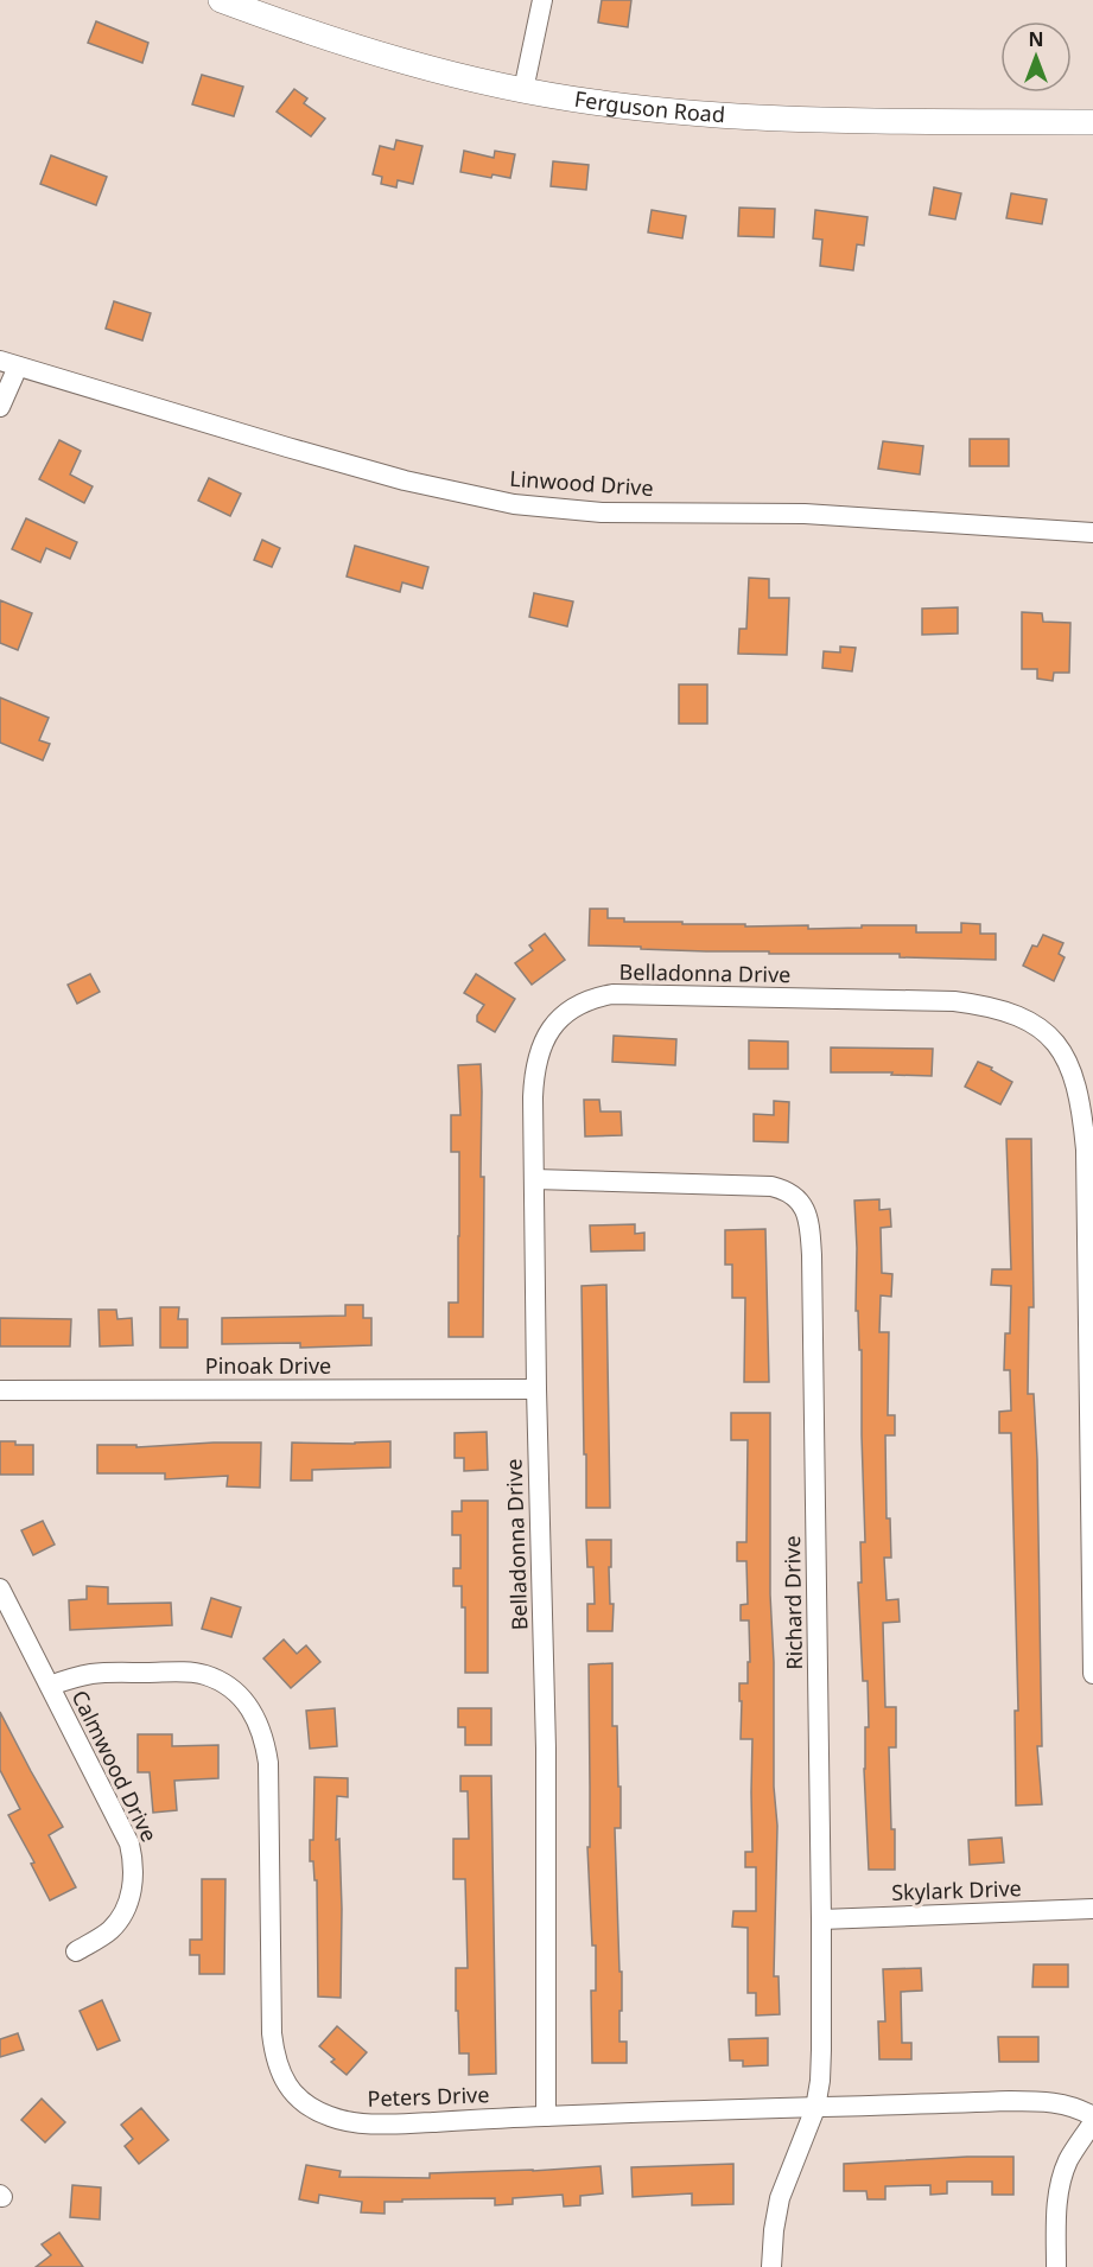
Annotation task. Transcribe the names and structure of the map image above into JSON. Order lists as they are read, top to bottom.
{
  "streets": {
    "street": [
      "Ferguson Road",
      "Linwood Drive",
      "Belladonna Drive",
      "Pinoak Drive",
      "Richard Drive",
      "Calmwood Drive",
      "Skylark Drive",
      "Peters Drive"
    ]
  },
  "crossings": [
    ["Belladonna Drive", "Pinoak Drive"],
    ["Belladonna Drive", "Richard Drive"],
    ["Belladonna Drive", "Peters Drive"],
    ["Richard Drive", "Skylark Drive"],
    ["Richard Drive", "Peters Drive"],
    ["Calmwood Drive", "Peters Drive"]
  ],
  "north": "top"
}
